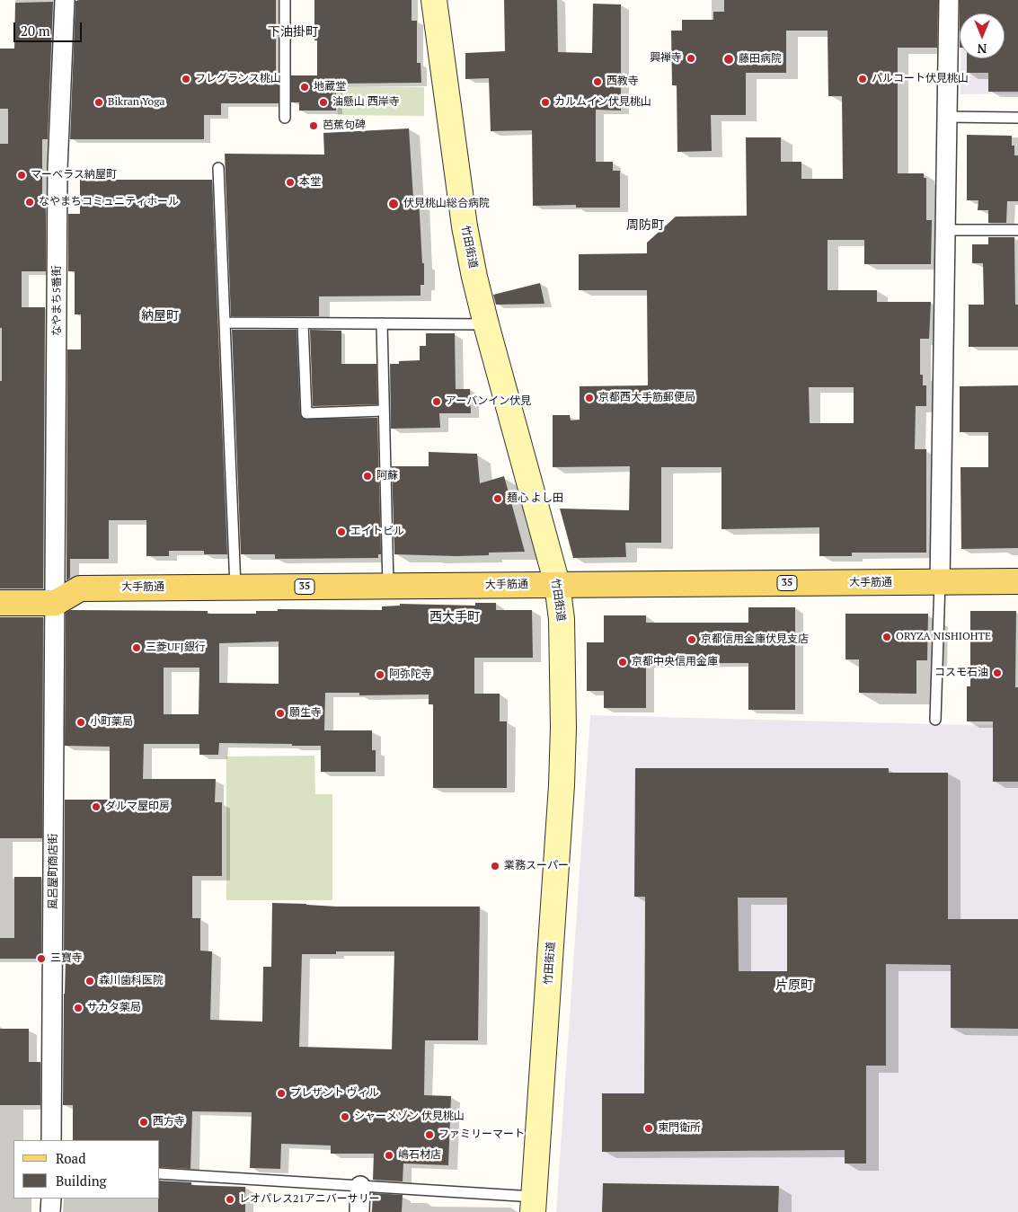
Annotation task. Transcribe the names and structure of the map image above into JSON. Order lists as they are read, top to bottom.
{
  "streets": {
    "main road": ["竹田街道", "35", "大手筋通"],
    "street": ["なやまち5番街", "風呂屋町商店街"]
  },
  "crossings": [
    ["竹田街道", "大手筋通"],
    ["なやまち5番街", "大手筋通"],
    ["なやまち5番街", "風呂屋町商店街"],
    ["大手筋通", "風呂屋町商店街"]
  ],
  "districts": [
    "下油掛町",
    "周防町",
    "納屋町",
    "西大手町",
    "片原町"
  ],
  "places": [
    "興禅寺",
    "藤田病院",
    "フレグランス桃山",
    "パルコート伏見桃山",
    "西教寺",
    "地蔵堂",
    "Bikran Yoga",
    "油懸山 西岸寺",
    "カルムイン伏見桃山",
    "芭蕉句碑",
    "マーベラス納屋町",
    "本堂",
    "なやまちコミュニティホール",
    "伏見桃山総合病院",
    "京都西大手筋郵便局",
    "アーバンイン伏見",
    "阿蘇",
    "麺心 よし田",
    "エイトビル",
    "ORYZA NISHIOHTE",
    "京都信用金庫伏見支店",
    "三菱UFJ銀行",
    "京都中央信用金庫",
    "コスモ石油",
    "阿弥陀寺",
    "願生寺",
    "小町薬局",
    "ダルマ屋印房",
    "業務スーパー",
    "三寶寺",
    "森川歯科医院",
    "サカタ薬局",
    "プレザント ヴィル",
    "シャーメゾン 伏見桃山",
    "西方寺",
    "東門衛所",
    "ファミリーマート",
    "嶋石材店",
    "レオパレス21アニバーサリー"
  ],
  "legend": ["Road", "Building"],
  "scale_bar": "20 m",
  "north": "bottom"
}
